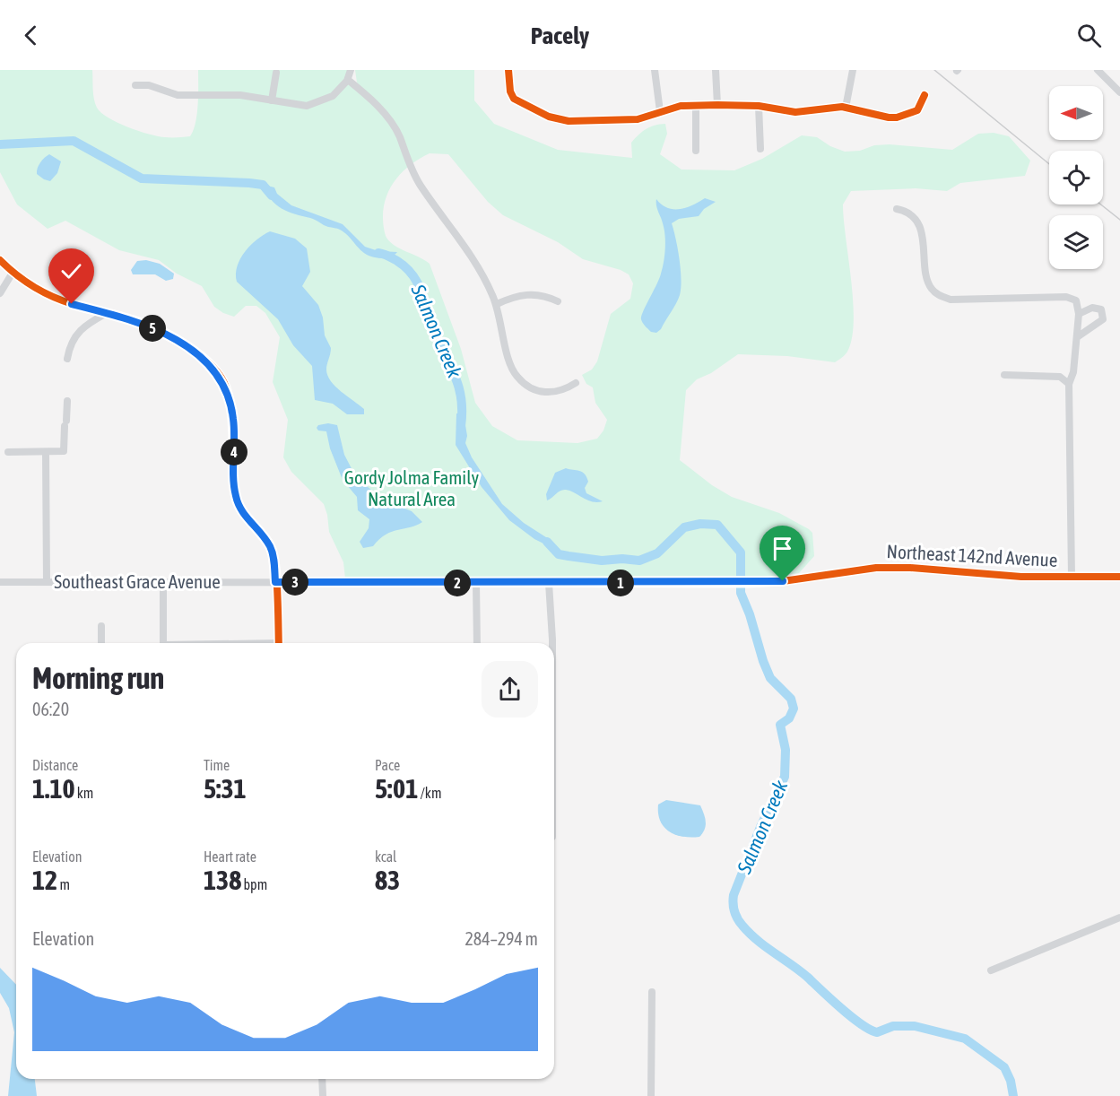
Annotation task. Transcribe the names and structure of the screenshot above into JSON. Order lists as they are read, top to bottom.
{
  "streets": {
    "street": ["Northeast 142nd Avenue", "Southeast Grace Avenue"]
  },
  "crossings": [
    ["Northeast 142nd Avenue", "Southeast Grace Avenue"]
  ],
  "water": ["Salmon Creek"],
  "parks": ["Gordy Jolma Family Natural Area"],
  "north": "left",
  "page": {
    "header": "Pacely",
    "pins": [
      "5",
      "4",
      "3",
      "1",
      "2"
    ],
    "heading": ["Morning run", "06:20"],
    "stats": [
      ["Distance", "1.10 km"],
      ["Time", "5:31"],
      ["Pace", "5:01 /km"],
      ["Elevation", "12 m"],
      ["Heart rate", "138 bpm"],
      ["kcal", "83"]
    ],
    "chart": ["Elevation", "284–294 m"]
  }
}
